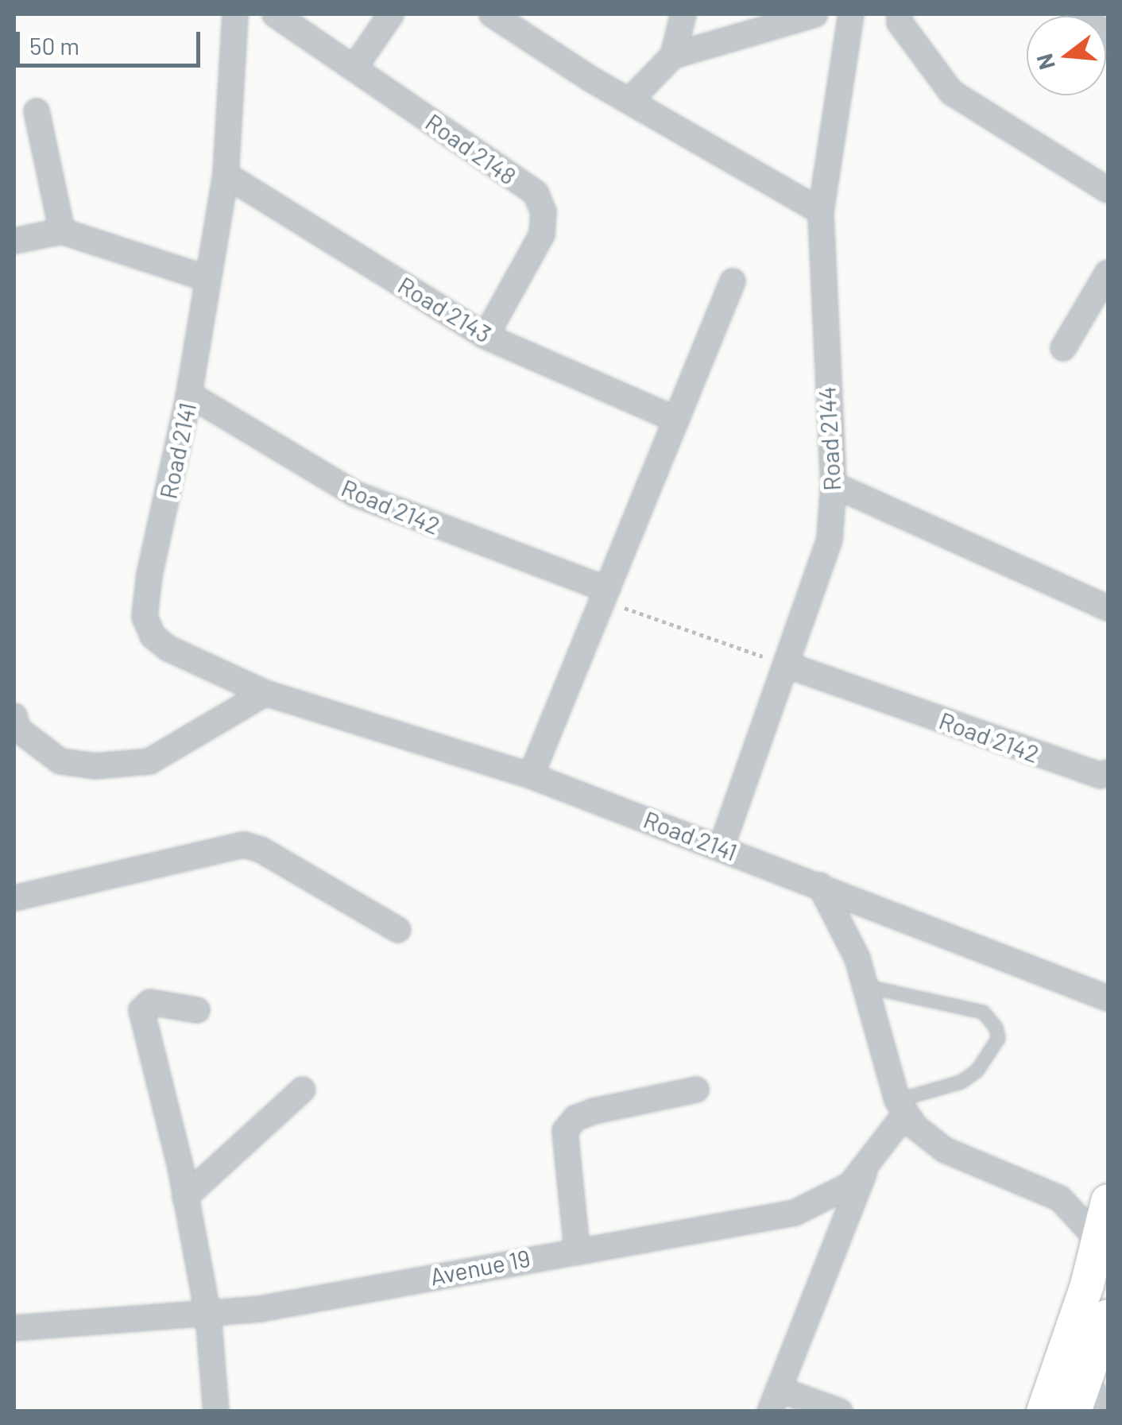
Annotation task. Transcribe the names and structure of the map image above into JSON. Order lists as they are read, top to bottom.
{
  "streets": {
    "street": [
      "Road 2148",
      "Road 2143",
      "Road 2144",
      "Road 2141",
      "Road 2142",
      "Avenue 19"
    ]
  },
  "crossings": [
    ["Road 2148", "Road 2143"],
    ["Road 2143", "Road 2141"],
    ["Road 2144", "Road 2141"],
    ["Road 2144", "Road 2142"],
    ["Road 2141", "Road 2142"]
  ],
  "scale_bar": "50 m",
  "north": "left"
}
